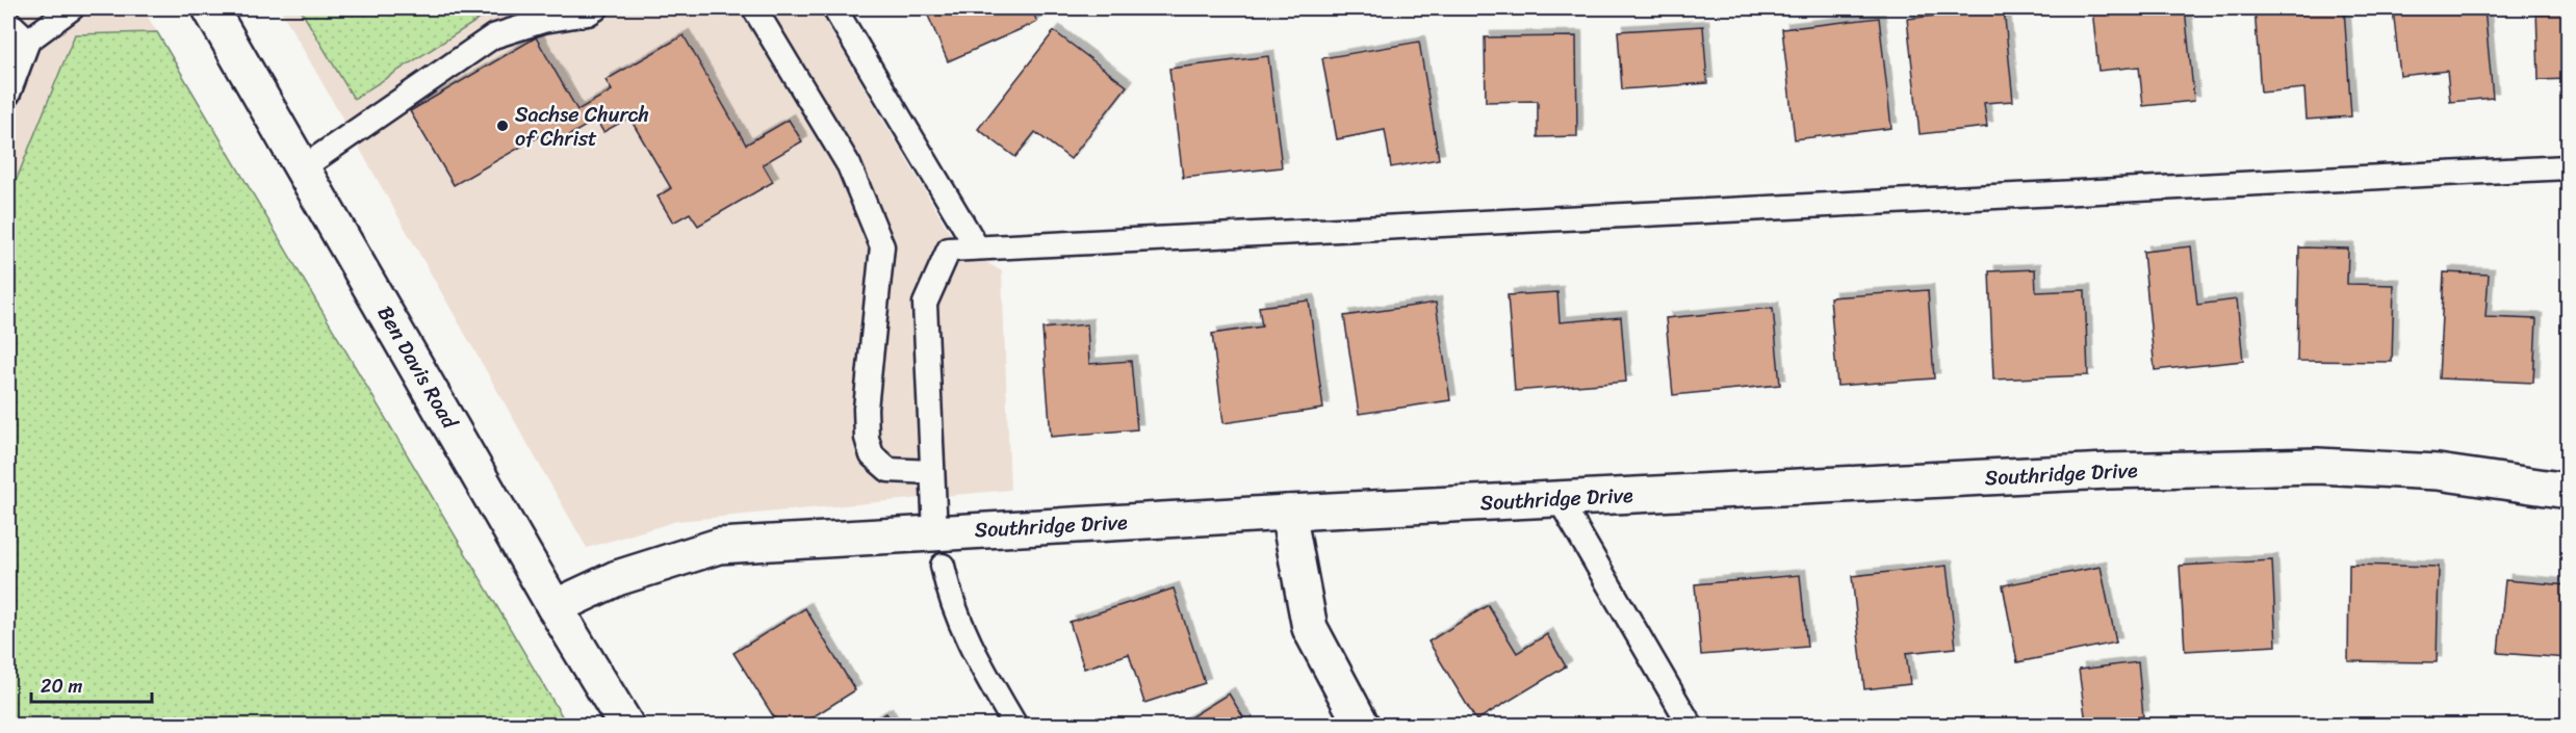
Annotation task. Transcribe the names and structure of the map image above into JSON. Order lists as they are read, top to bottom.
{
  "streets": {
    "street": ["Ben Davis Road", "Southridge Drive"]
  },
  "crossings": [
    ["Ben Davis Road", "Southridge Drive"]
  ],
  "places": ["Sachse Church of Christ"],
  "scale_bar": "20 m"
}
